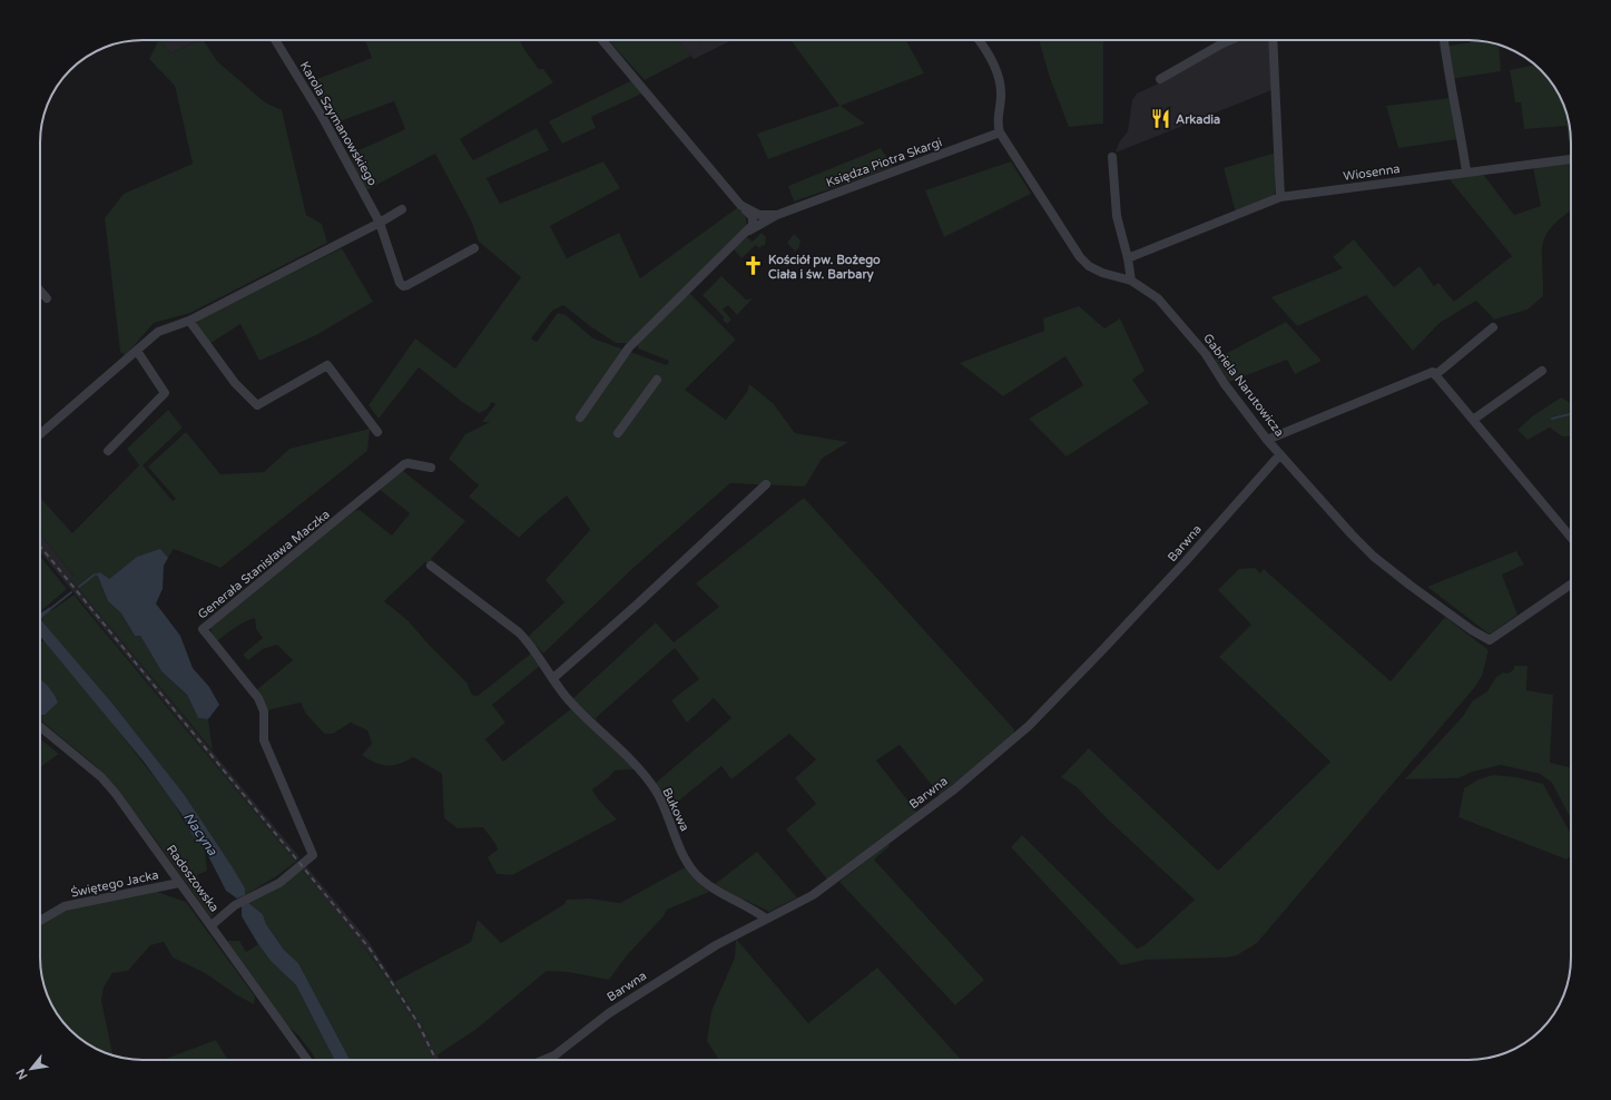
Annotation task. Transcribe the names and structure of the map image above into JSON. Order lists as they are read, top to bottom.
{
  "streets": {
    "street": [
      "Karola Szymanowskiego",
      "Księdza Piotra Skargi",
      "Wiosenna",
      "Gabriela Narutowicza",
      "Barwna",
      "Generała Stanisława Maczka",
      "Bukowa",
      "Radoszowska",
      "Świętego Jacka"
    ]
  },
  "crossings": [
    ["Księdza Piotra Skargi", "Gabriela Narutowicza"],
    ["Gabriela Narutowicza", "Barwna"],
    ["Barwna", "Bukowa"],
    ["Generała Stanisława Maczka", "Radoszowska"],
    ["Radoszowska", "Świętego Jacka"]
  ],
  "water": ["Nacyna"],
  "places": {
    "restaurant": ["Arkadia"],
    "church": ["Kościół pw. Bożego Ciała i św. Barbary"]
  },
  "north": "bottom left"
}
